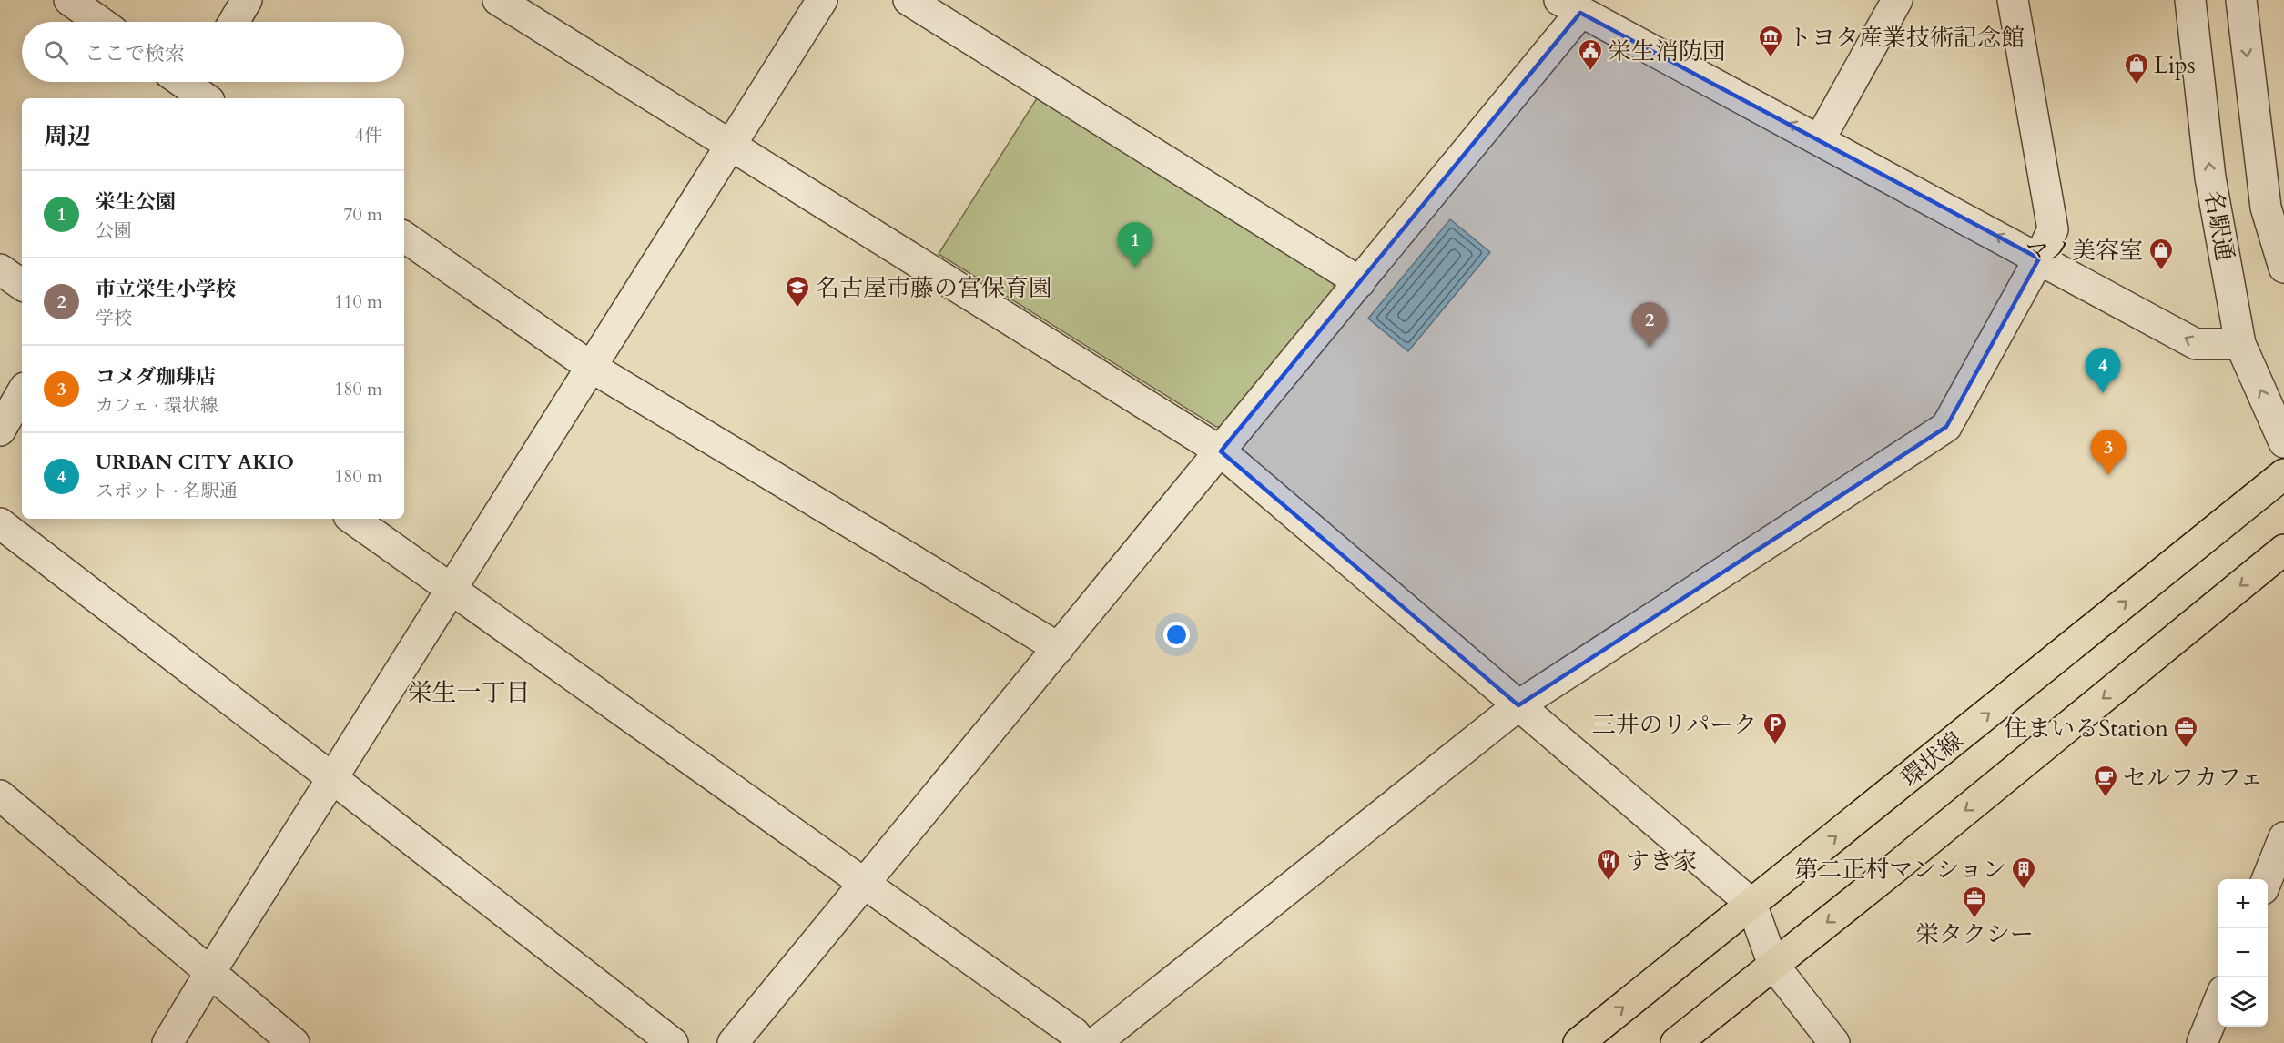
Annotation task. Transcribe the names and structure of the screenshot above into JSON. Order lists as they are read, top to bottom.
{
  "streets": {
    "main road": ["環状線"],
    "street": ["名駅通"]
  },
  "districts": ["栄生一丁目"],
  "places": {
    "museum": ["トヨタ産業技術記念館"],
    "public building": ["栄生消防団"],
    "shop": ["Lips", "マノ美容室"],
    "school or university": ["名古屋市藤の宮保育園"],
    "parking": ["三井のリパーク"],
    "office": ["住まいるStation", "栄タクシー"],
    "cafe": ["セルフカフェ"],
    "restaurant": ["すき家"],
    "building": ["第二正村マンション"]
  },
  "page": {
    "search": "ここで検索",
    "heading": ["周辺", "4件"],
    "list": [
      {
        "mark": "1",
        "name": "栄生公園",
        "note": "公園",
        "value": "70 m"
      },
      {
        "mark": "2",
        "name": "市立栄生小学校",
        "note": "学校",
        "value": "110 m"
      },
      {
        "mark": "3",
        "name": "コメダ珈琲店",
        "note": "カフェ · 環状線",
        "value": "180 m"
      },
      {
        "mark": "4",
        "name": "URBAN CITY AKIO",
        "note": "スポット · 名駅通",
        "value": "180 m"
      }
    ],
    "pins": [
      "1",
      "2",
      "4",
      "3"
    ],
    "map_buttons": ["+", "−"]
  }
}
